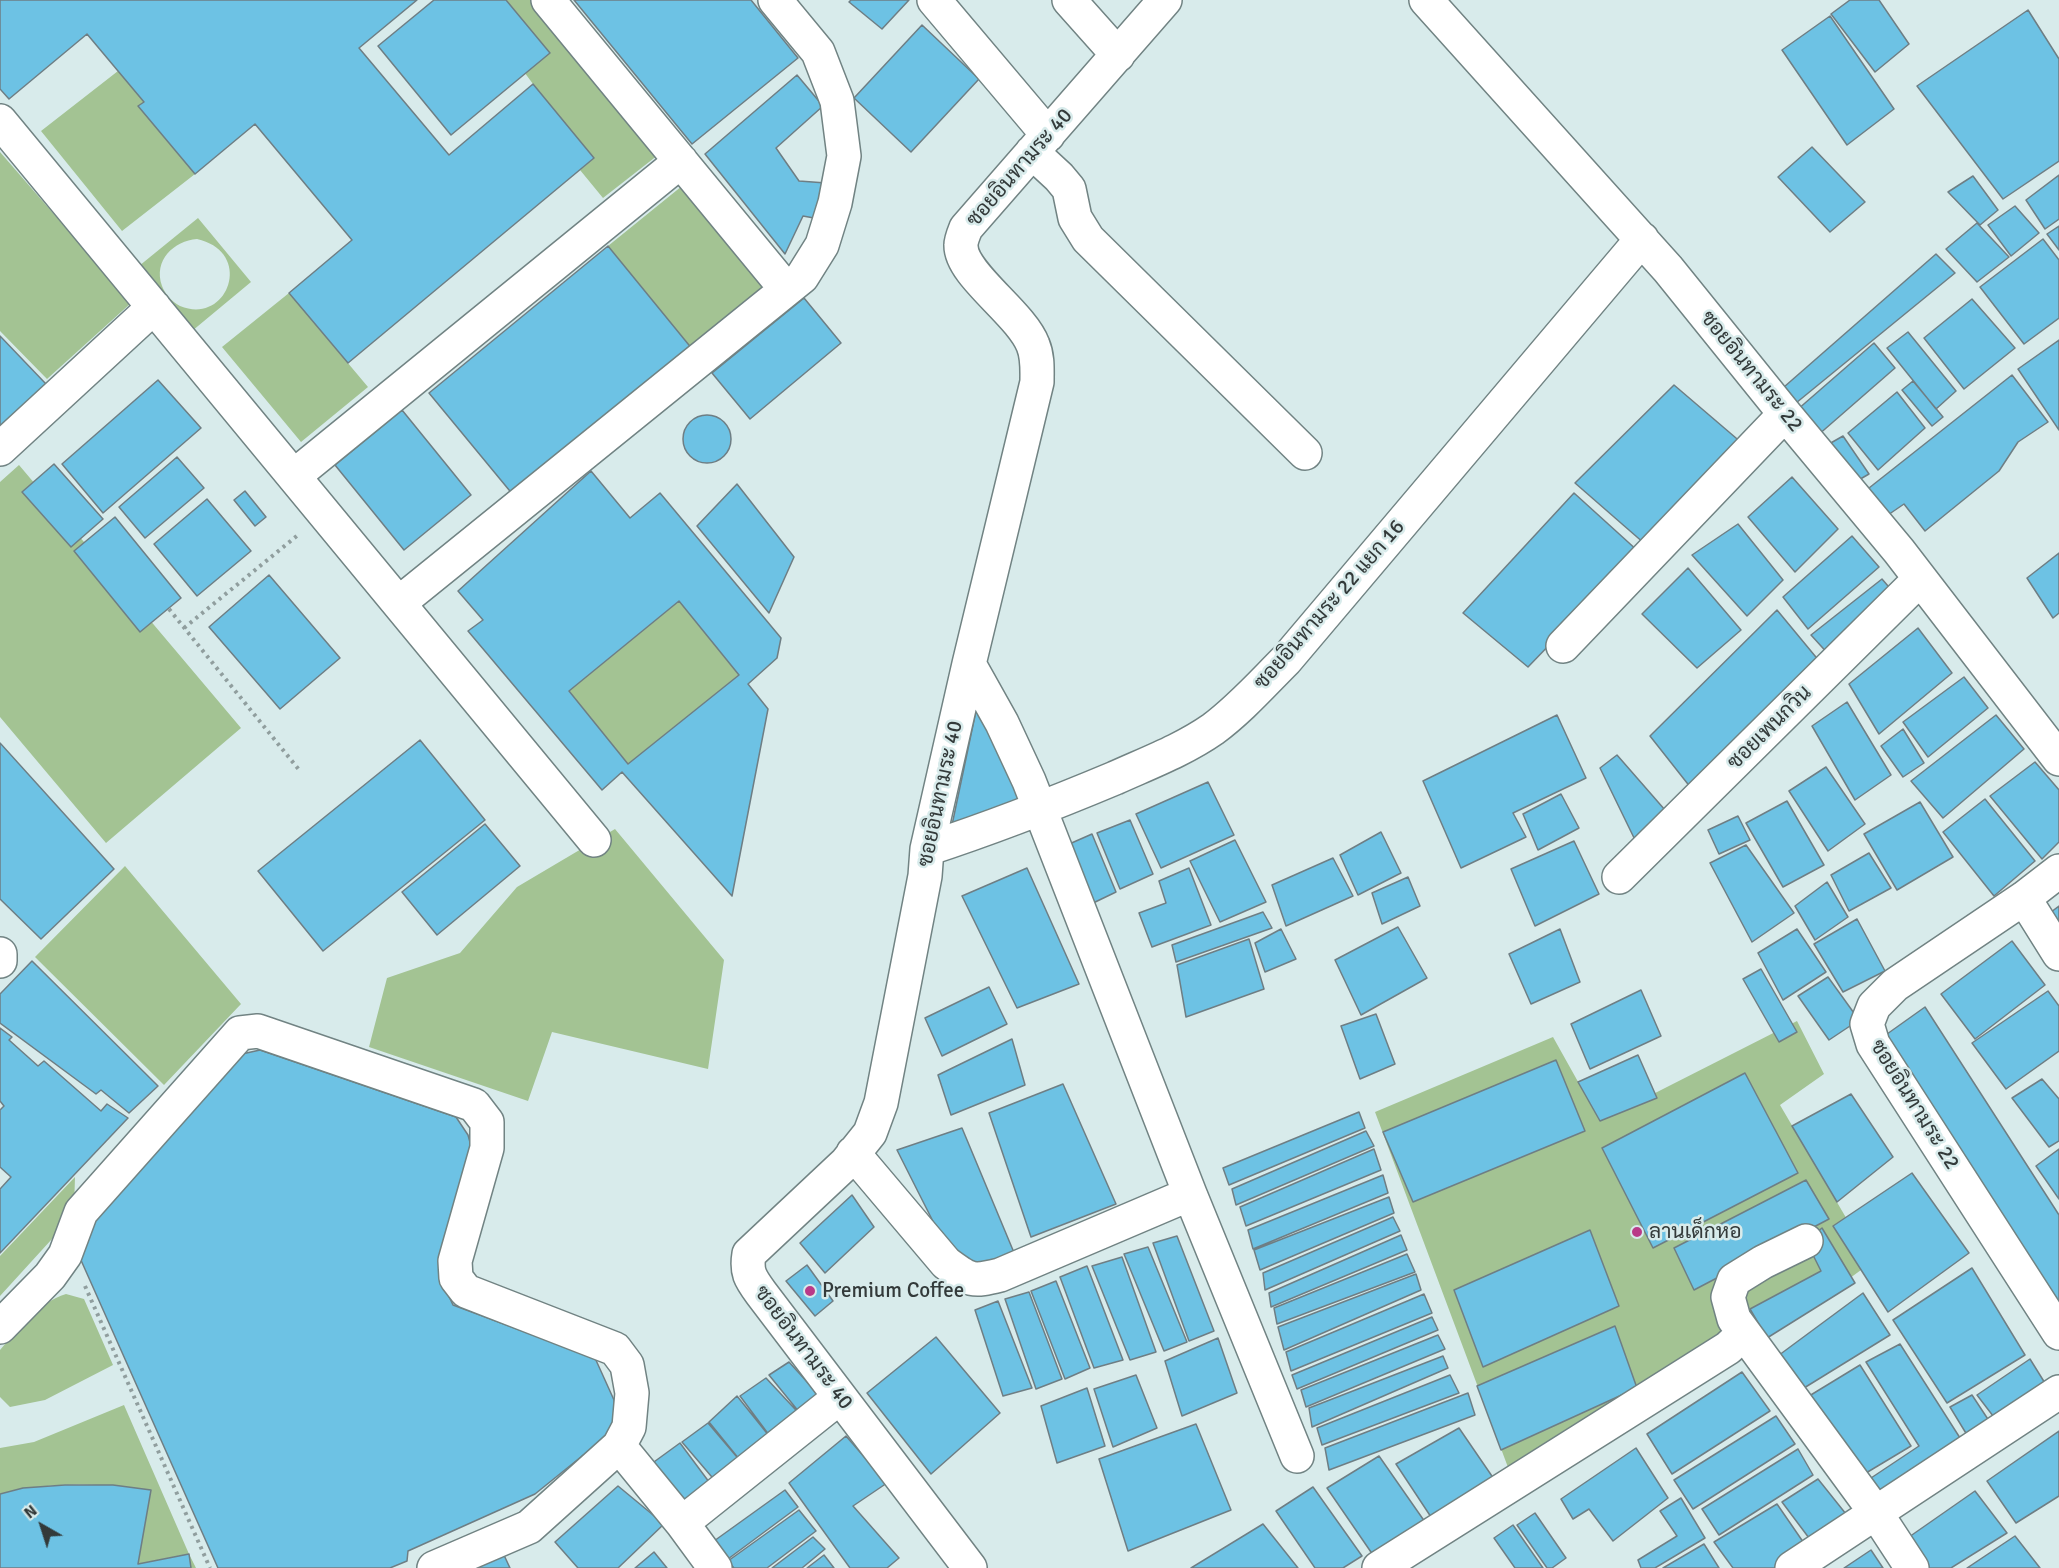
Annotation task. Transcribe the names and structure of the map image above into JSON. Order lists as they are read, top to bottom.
{
  "streets": {
    "street": [
      "ซอยอินทามระ 40",
      "ซอยอินทามระ 22",
      "ซอยอินทามระ 22 แยก 16",
      "ซอยเพนกวิน"
    ]
  },
  "crossings": [
    ["ซอยอินทามระ 40", "ซอยอินทามระ 22 แยก 16"],
    ["ซอยอินทามระ 22", "ซอยอินทามระ 22 แยก 16"],
    ["ซอยอินทามระ 22", "ซอยเพนกวิน"]
  ],
  "places": ["ลานเด็กหอ", "Premium Coffee"],
  "north": "top left"
}
